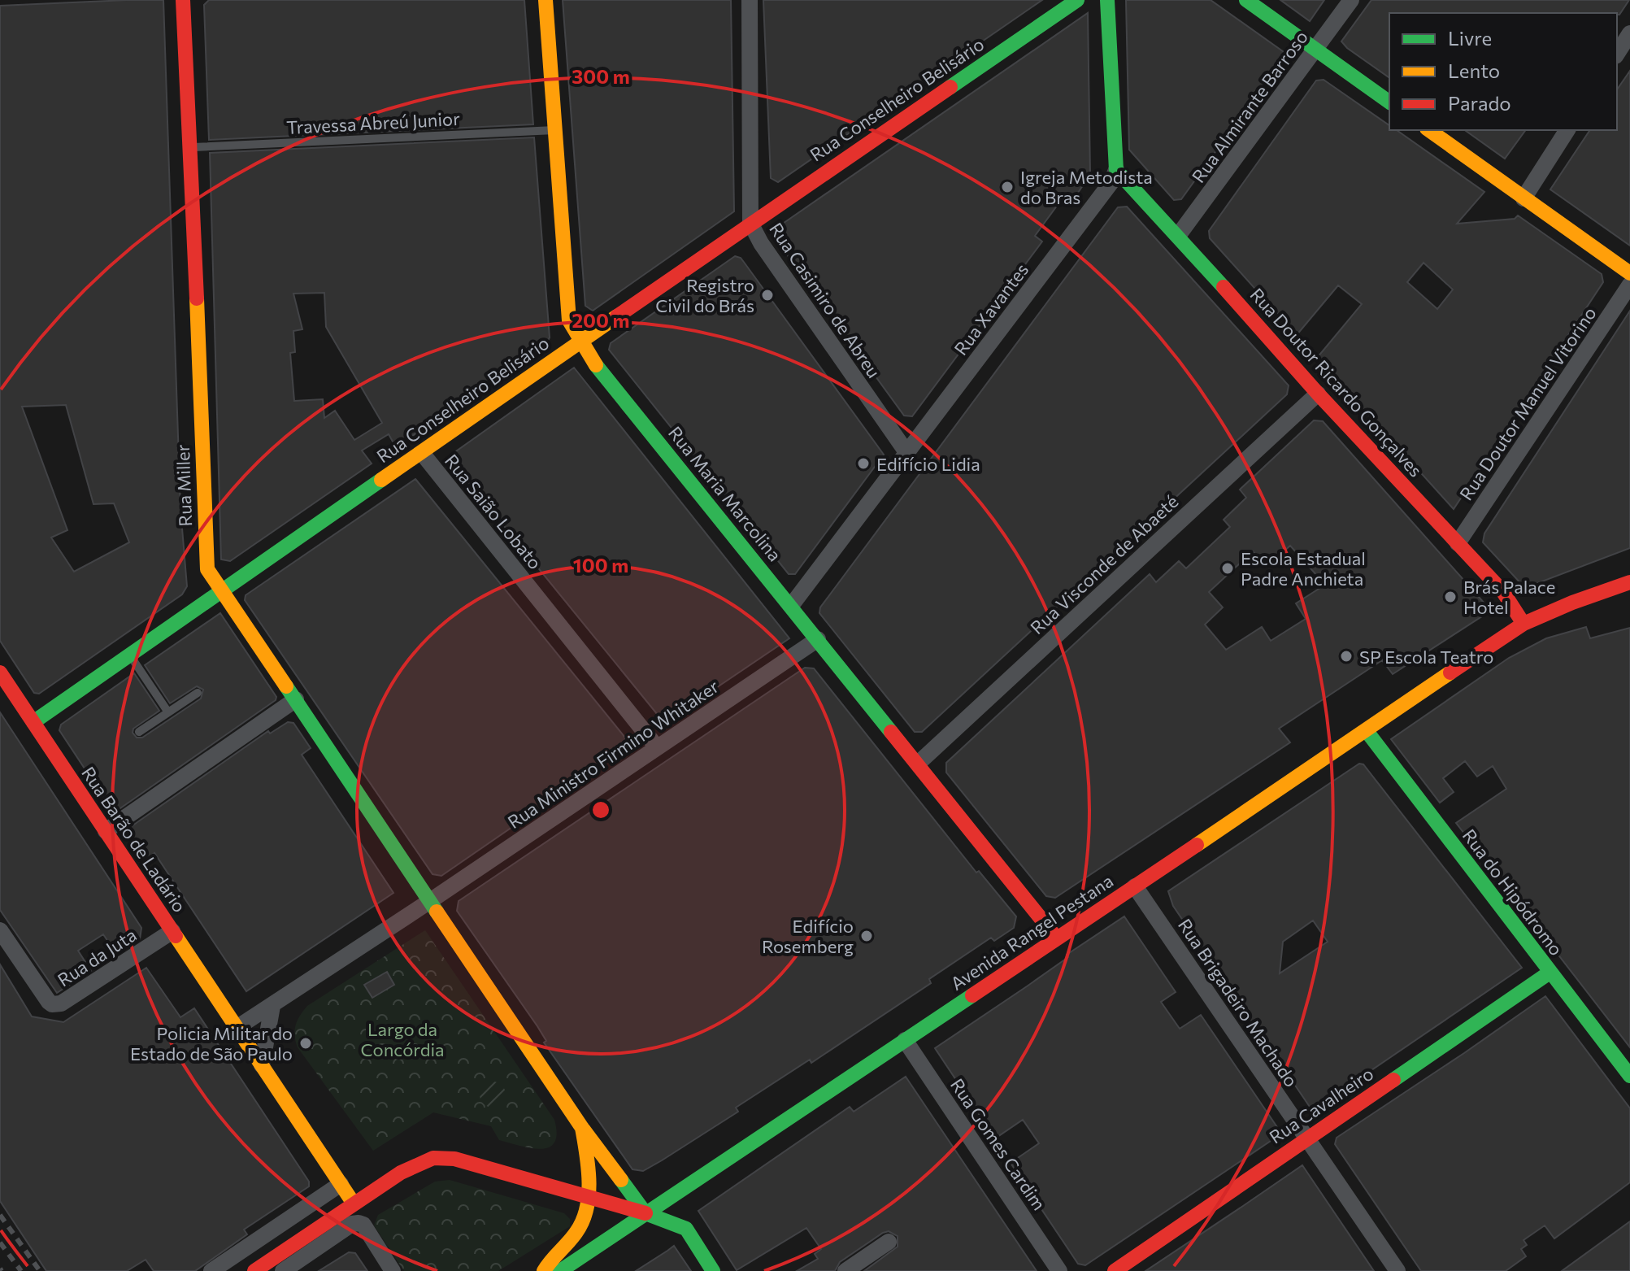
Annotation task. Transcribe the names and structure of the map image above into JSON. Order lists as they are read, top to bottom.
{
  "streets": {
    "street": [
      "Rua Conselheiro Belisário",
      "Rua Almirante Barroso",
      "Rua Casimiro de Abreu",
      "Rua Xavantes",
      "Rua Doutor Ricardo Gonçalves",
      "Rua Doutor Manuel Vitorino",
      "Rua Miller",
      "Rua Maria Marcolina",
      "Rua Saião Lobato",
      "Rua Visconde de Abaeté",
      "Rua Ministro Firmino Whitaker",
      "Rua Barão de Ladário",
      "Rua do Hipódromo",
      "Avenida Rangel Pestana",
      "Rua da Juta",
      "Rua Brigadeiro Machado",
      "Rua Cavalheiro",
      "Rua Gomes Cardim"
    ],
    "lane": ["Travessa Abreú Junior"]
  },
  "crossings": [
    ["Rua Conselheiro Belisário", "Rua Casimiro de Abreu"],
    ["Rua Conselheiro Belisário", "Rua Miller"],
    ["Rua Conselheiro Belisário", "Rua Maria Marcolina"],
    ["Rua Conselheiro Belisário", "Rua Saião Lobato"],
    ["Rua Conselheiro Belisário", "Rua Barão de Ladário"],
    ["Rua Almirante Barroso", "Rua Doutor Ricardo Gonçalves"],
    ["Travessa Abreú Junior", "Rua Miller"],
    ["Travessa Abreú Junior", "Rua Maria Marcolina"],
    ["Rua Casimiro de Abreu", "Rua Xavantes"],
    ["Rua Xavantes", "Rua Doutor Ricardo Gonçalves"],
    ["Rua Xavantes", "Rua Maria Marcolina"],
    ["Rua Doutor Ricardo Gonçalves", "Rua Doutor Manuel Vitorino"],
    ["Rua Doutor Ricardo Gonçalves", "Rua Visconde de Abaeté"],
    ["Rua Doutor Ricardo Gonçalves", "Avenida Rangel Pestana"],
    ["Rua Miller", "Rua Ministro Firmino Whitaker"],
    ["Rua Maria Marcolina", "Rua Visconde de Abaeté"],
    ["Rua Maria Marcolina", "Rua Ministro Firmino Whitaker"],
    ["Rua Maria Marcolina", "Avenida Rangel Pestana"],
    ["Rua Saião Lobato", "Rua Ministro Firmino Whitaker"],
    ["Rua Barão de Ladário", "Rua da Juta"],
    ["Rua do Hipódromo", "Avenida Rangel Pestana"],
    ["Rua do Hipódromo", "Rua Cavalheiro"],
    ["Avenida Rangel Pestana", "Rua Brigadeiro Machado"],
    ["Avenida Rangel Pestana", "Rua Gomes Cardim"],
    ["Rua Brigadeiro Machado", "Rua Cavalheiro"]
  ],
  "parks": ["Largo da Concórdia"],
  "places": [
    "Igreja Metodista do Bras",
    "Registro Civil do Brás",
    "Edifício Lidia",
    "Escola Estadual Padre Anchieta",
    "Brás Palace Hotel",
    "SP Escola Teatro",
    "Edifício Rosemberg",
    "Policia Militar do Estado de São Paulo"
  ],
  "legend": ["Livre", "Lento", "Parado"],
  "rings": ["300 m", "200 m", "100 m"]
}
